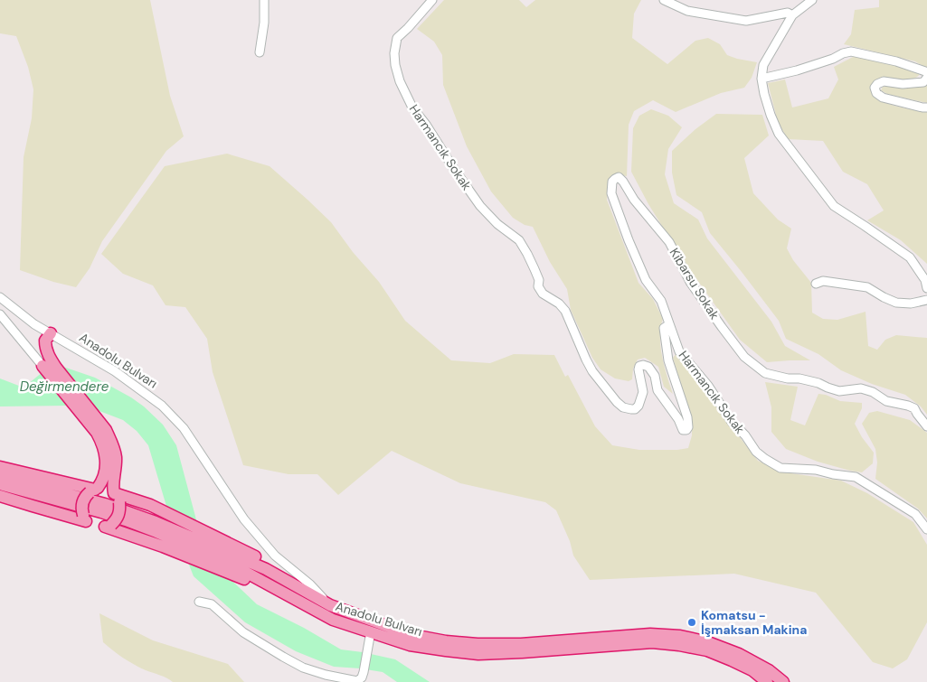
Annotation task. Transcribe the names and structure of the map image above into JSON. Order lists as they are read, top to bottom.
{
  "streets": {
    "highway": ["Anadolu Bulvarı"],
    "street": ["Harmancık Sokak", "Kibarsu Sokak"]
  },
  "crossings": [
    ["Harmancık Sokak", "Kibarsu Sokak"]
  ],
  "water": ["Değirmendere"],
  "places": ["Komatsu - İşmaksan Makina"]
}
